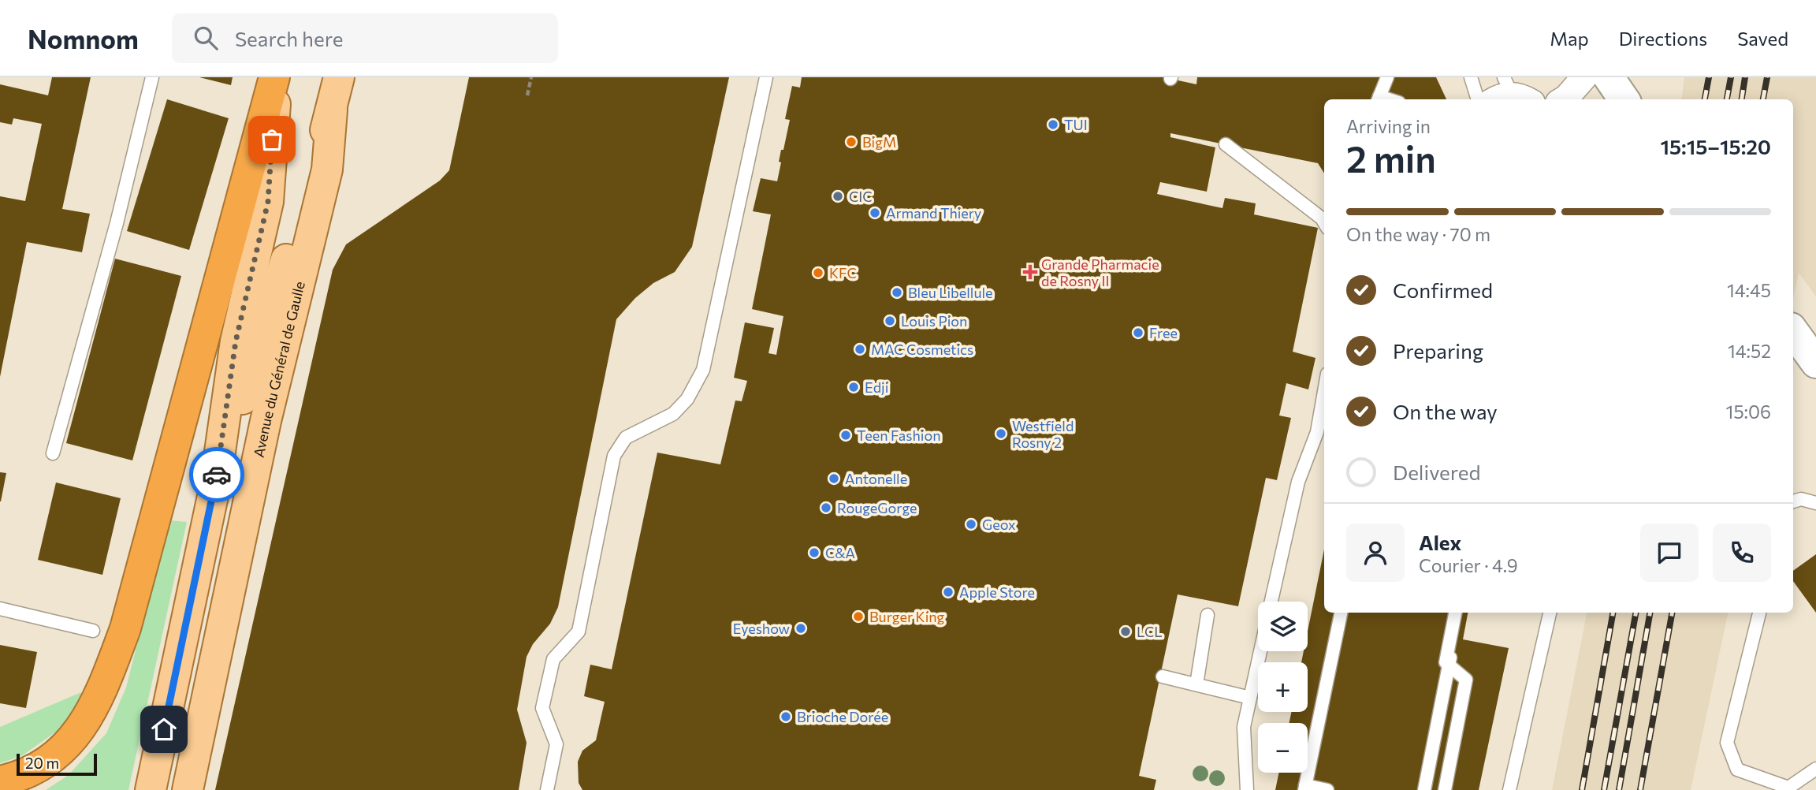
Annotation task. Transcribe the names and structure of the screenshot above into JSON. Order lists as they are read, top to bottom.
{
  "streets": {
    "main road": ["Avenue du Général de Gaulle"]
  },
  "places": {
    "other": [
      "TUI",
      "BigM",
      "CIC",
      "Armand Thiery",
      "KFC",
      "Bleu Libellule",
      "Louis Pion",
      "Free",
      "MAC Cosmetics",
      "Edji",
      "Westfield Rosny 2",
      "Teen Fashion",
      "Antonelle",
      "RougeGorge",
      "Geox",
      "C&A",
      "Apple Store",
      "Burger King",
      "Eyeshow",
      "LCL",
      "Brioche Dorée"
    ],
    "health": ["Grande Pharmacie de Rosny II"]
  },
  "scale_bar": "20 m",
  "page": {
    "header": "Nomnom",
    "search": "Search here",
    "nav": ["Map", "Directions", "Saved"],
    "heading": ["2 min", "Arriving in", "15:15–15:20"],
    "panel": ["Alex", "Courier · 4.9"],
    "bar": "On the way · 70 m",
    "list": [
      ["Confirmed", "14:45"],
      ["Preparing", "14:52"],
      ["On the way", "15:06"],
      "Delivered"
    ],
    "map_buttons": ["+", "−"],
    "scale": "20 m"
  }
}
